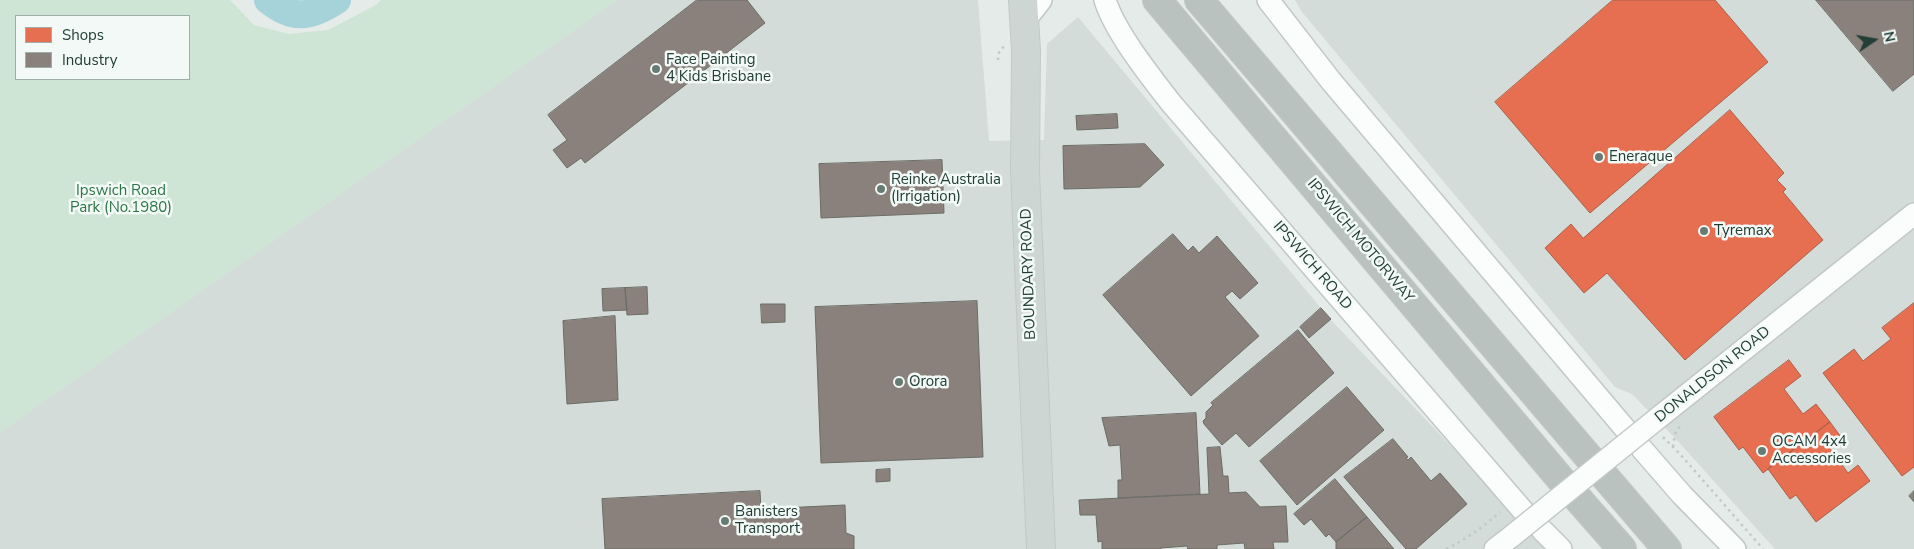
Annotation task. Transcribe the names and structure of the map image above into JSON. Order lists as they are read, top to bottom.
{
  "streets": {
    "highway": ["IPSWICH MOTORWAY"],
    "main road": ["BOUNDARY ROAD"],
    "street": ["IPSWICH ROAD", "DONALDSON ROAD"]
  },
  "parks": ["Ipswich Road Park (No.1980)"],
  "places": [
    "Face Painting 4 Kids Brisbane",
    "Eneraque",
    "Reinke Australia (Irrigation)",
    "Tyremax",
    "Orora",
    "OCAM 4x4 Accessories",
    "Banisters Transport"
  ],
  "legend": ["Shops", "Industry"],
  "north": "right"
}
